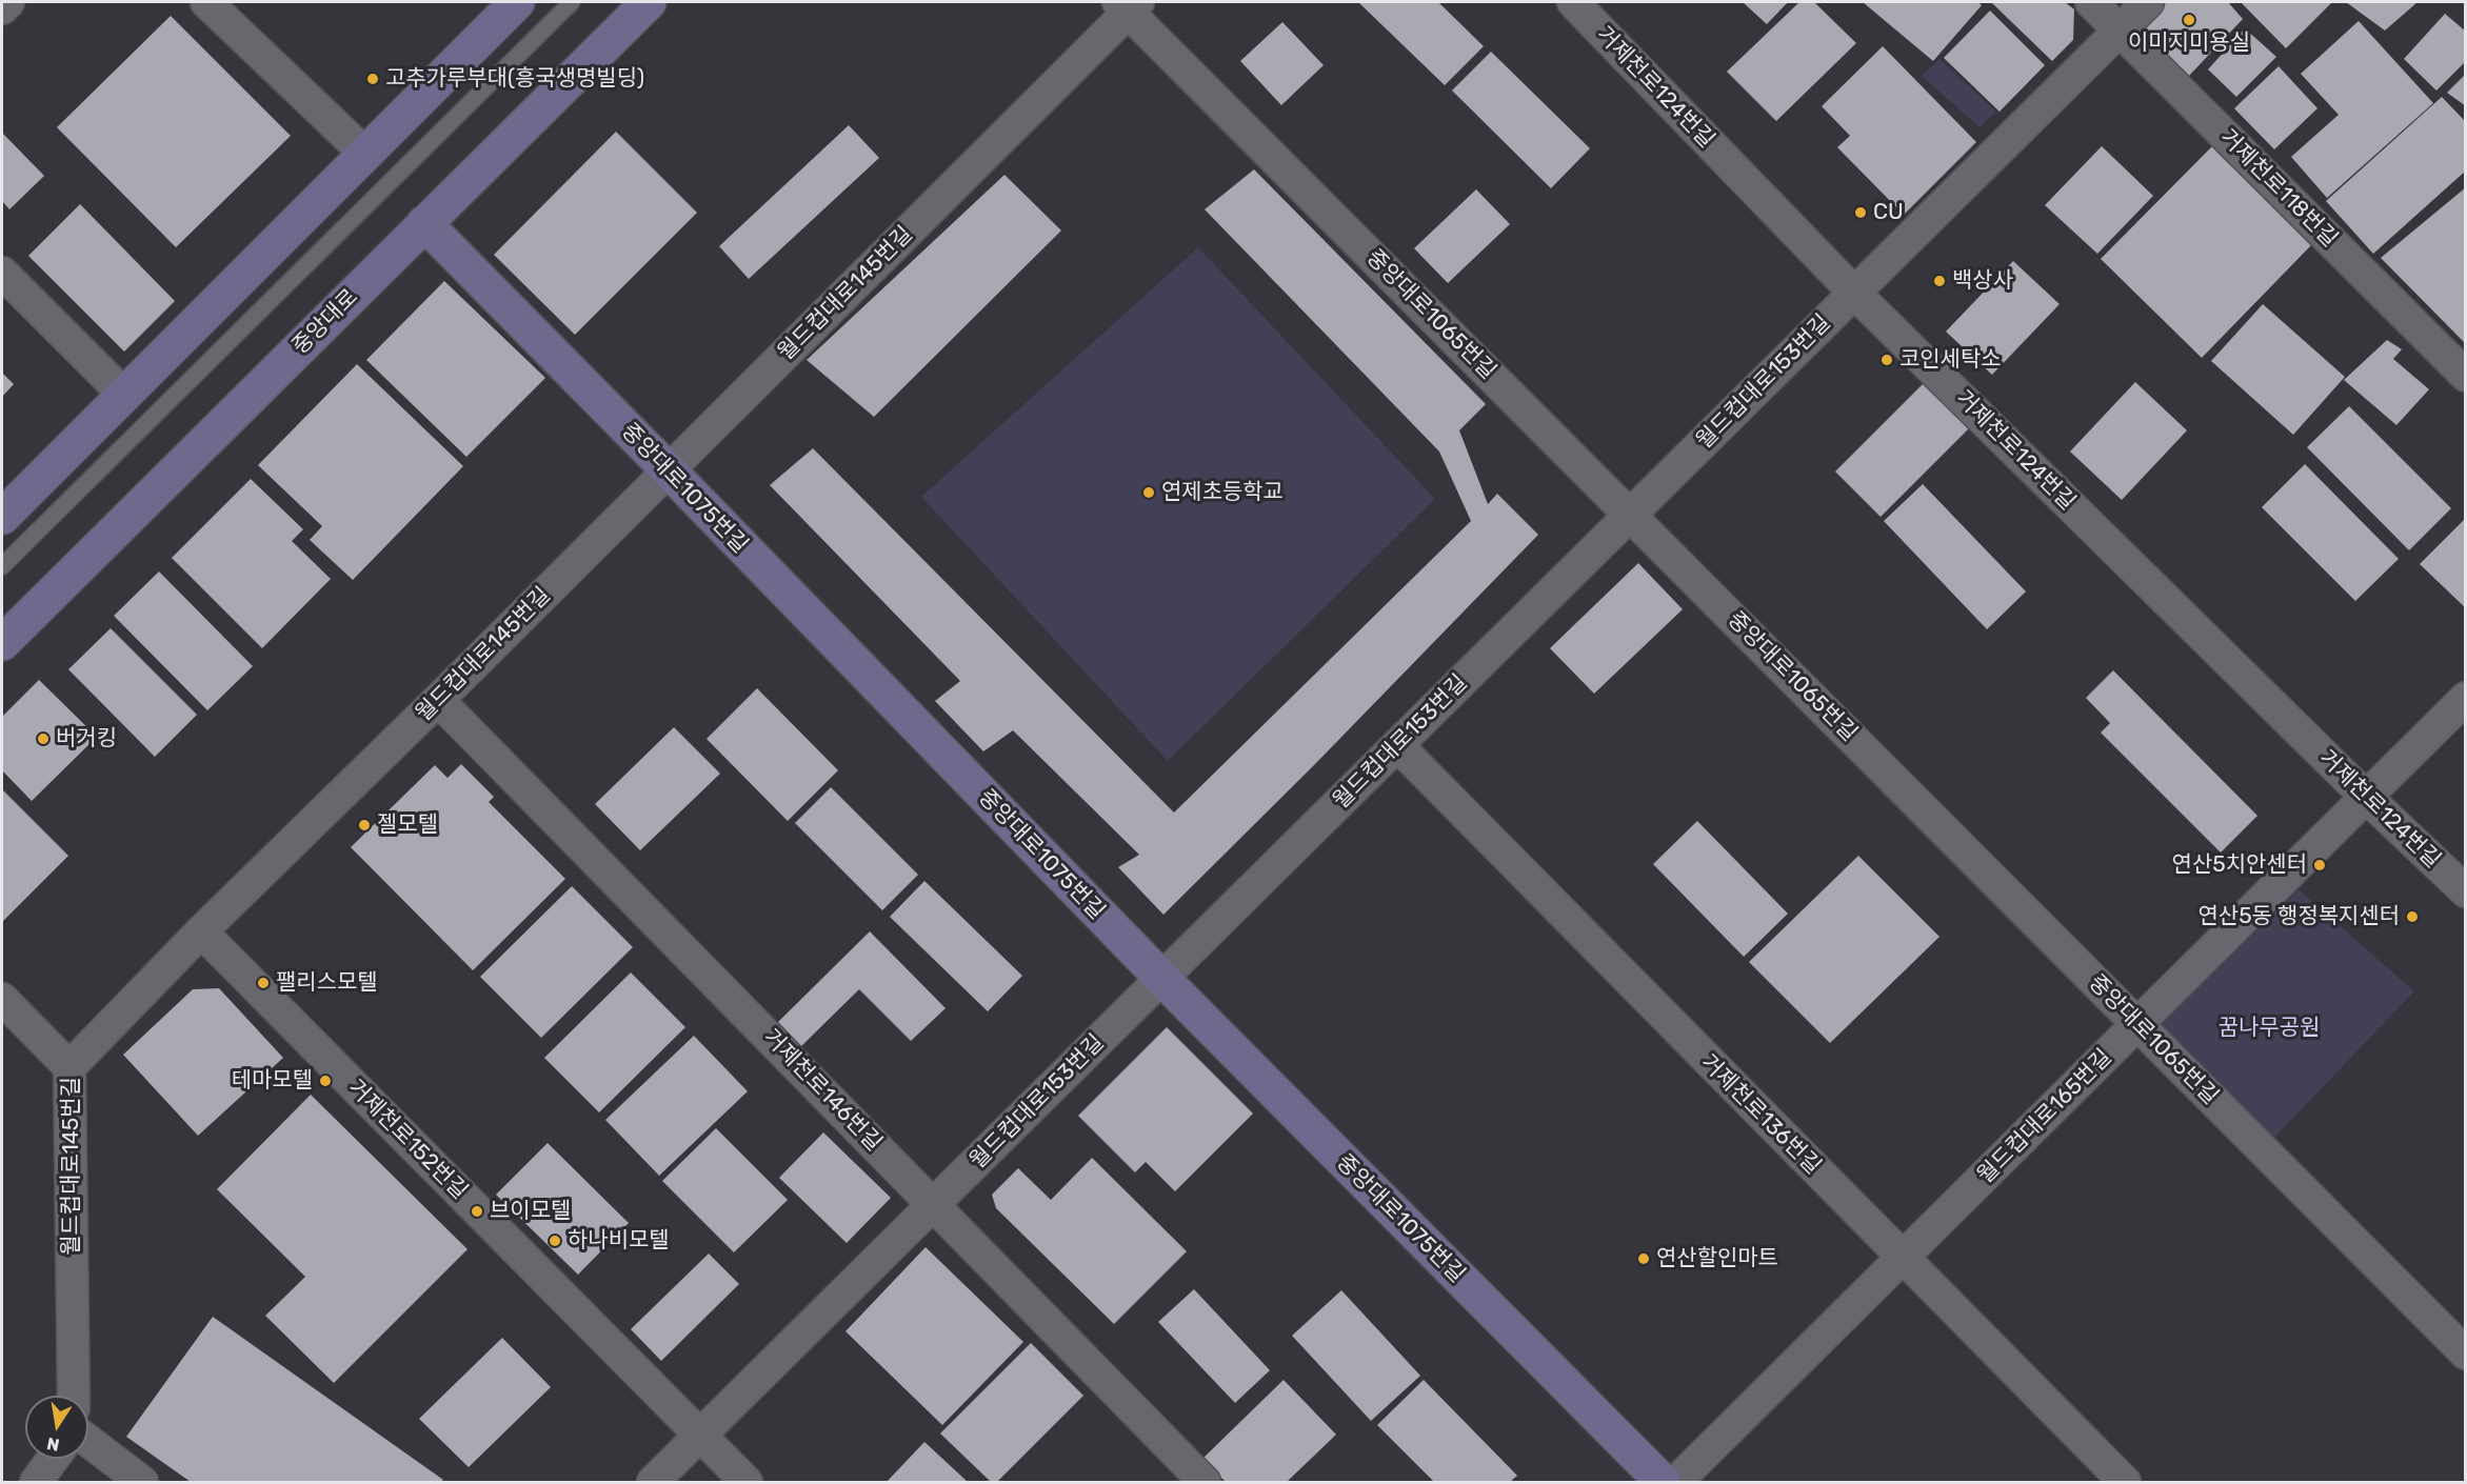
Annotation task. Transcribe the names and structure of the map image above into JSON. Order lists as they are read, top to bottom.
{
  "streets": {
    "street": [
      "거제천로124번길",
      "거제천로118번길",
      "월드컵대로145번길",
      "중앙대로1065번길",
      "중앙대로",
      "월드컵대로153번길",
      "중앙대로1075번길",
      "거제천로146번길",
      "거제천로136번길",
      "월드컵대로165번길",
      "거제천로152번길"
    ]
  },
  "crossings": [
    ["거제천로124번길", "월드컵대로153번길"],
    ["거제천로124번길", "월드컵대로165번길"],
    ["거제천로118번길", "월드컵대로153번길"],
    ["월드컵대로145번길", "중앙대로1065번길"],
    ["월드컵대로145번길", "중앙대로1075번길"],
    ["월드컵대로145번길", "거제천로146번길"],
    ["월드컵대로145번길", "거제천로152번길"],
    ["중앙대로1065번길", "월드컵대로153번길"],
    ["중앙대로1065번길", "월드컵대로165번길"],
    ["중앙대로", "중앙대로1075번길"],
    ["월드컵대로153번길", "중앙대로1075번길"],
    ["월드컵대로153번길", "거제천로146번길"],
    ["월드컵대로153번길", "거제천로136번길"],
    ["월드컵대로153번길", "거제천로152번길"],
    ["거제천로136번길", "월드컵대로165번길"]
  ],
  "parks": ["꿈나무공원"],
  "places": [
    "이미지미용실",
    "고추가루부대(흥국생명빌딩)",
    "CU",
    "백상사",
    "코인세탁소",
    "연제초등학교",
    "버거킹",
    "젤모텔",
    "연산5치안센터",
    "연산5동 행정복지센터",
    "팰리스모텔",
    "테마모텔",
    "브이모텔",
    "하나비모텔",
    "연산할인마트"
  ],
  "north": "bottom"
}
